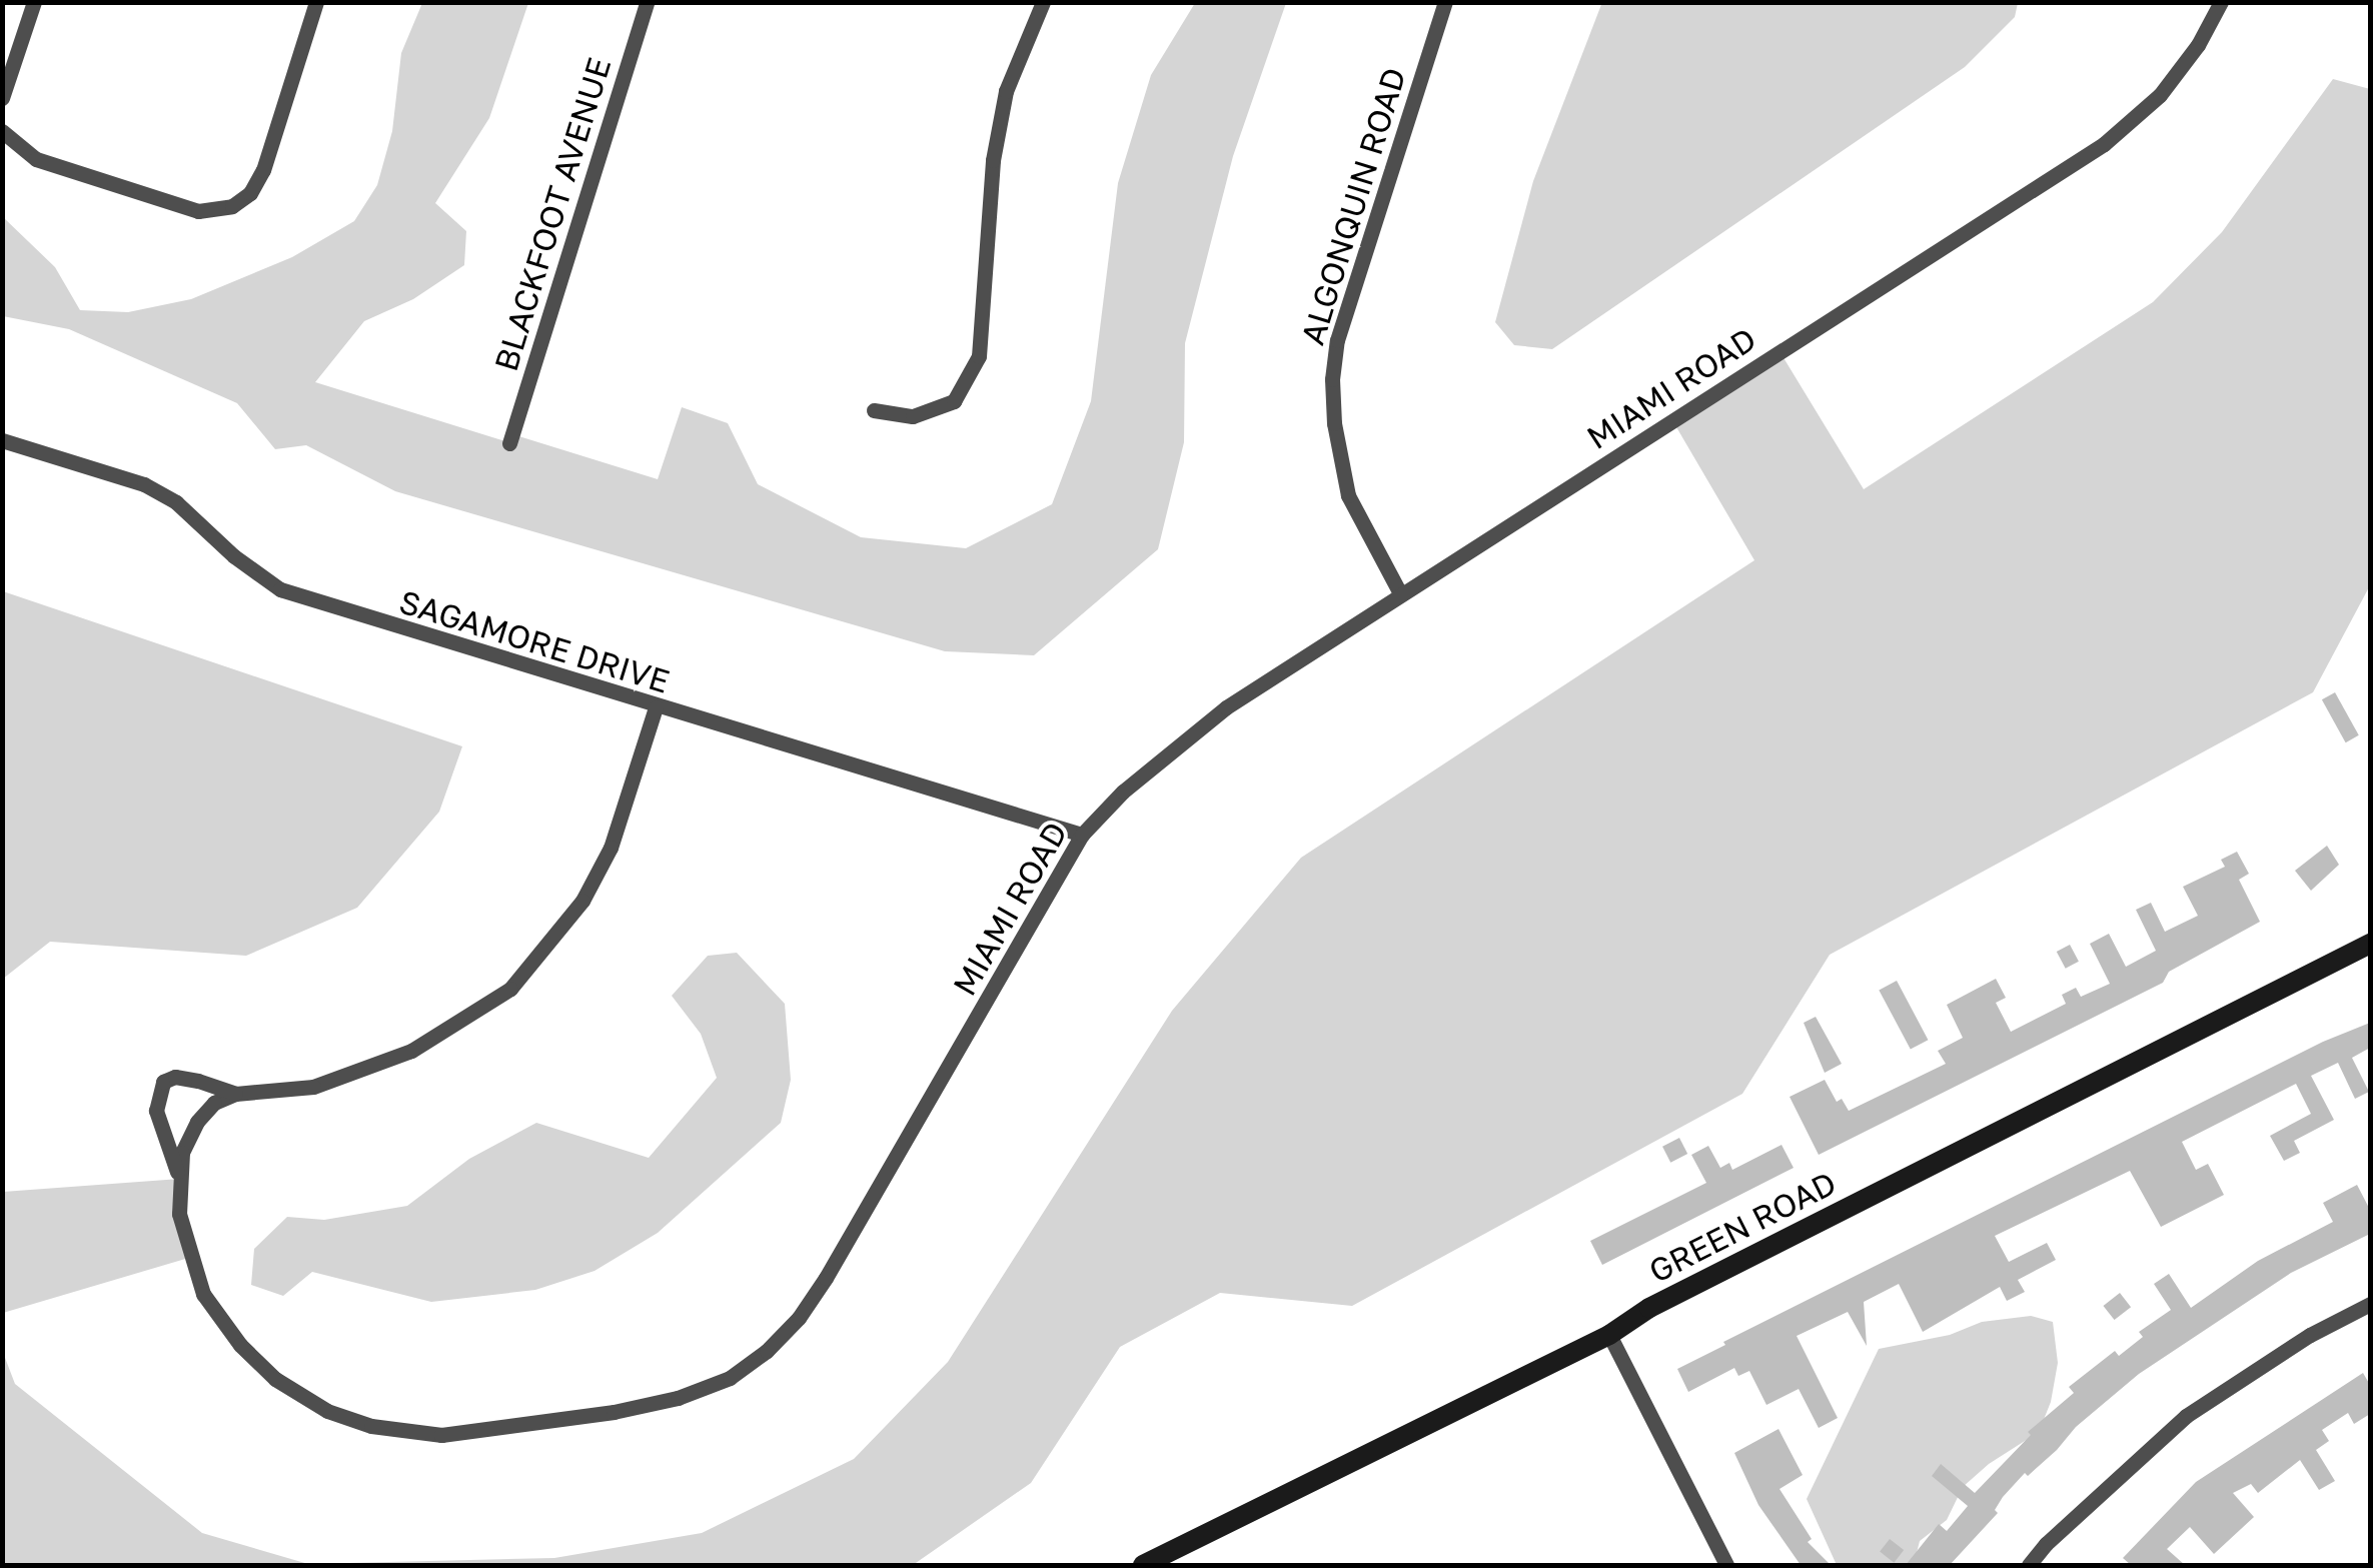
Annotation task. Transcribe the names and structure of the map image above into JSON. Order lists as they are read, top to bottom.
{
  "streets": {
    "main road": ["GREEN ROAD"],
    "street": [
      "ALGONQUIN ROAD",
      "BLACKFOOT AVENUE",
      "MIAMI ROAD",
      "SAGAMORE DRIVE"
    ]
  },
  "crossings": [
    ["ALGONQUIN ROAD", "MIAMI ROAD"],
    ["MIAMI ROAD", "SAGAMORE DRIVE"]
  ]
}
